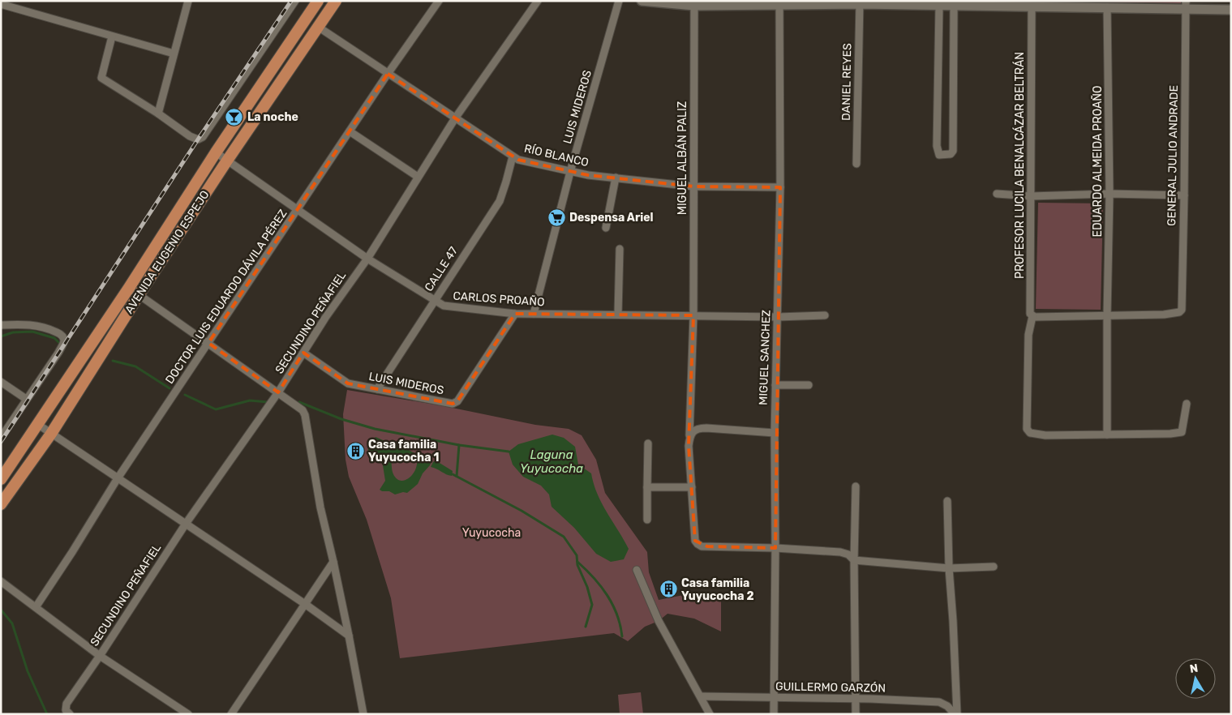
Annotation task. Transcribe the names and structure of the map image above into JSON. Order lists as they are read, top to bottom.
{
  "streets": {
    "main road": ["AVENIDA EUGENIO ESPEJO"],
    "street": [
      "DANIEL REYES",
      "LUIS MIDEROS",
      "RÍO BLANCO",
      "GENERAL JULIO ANDRADE",
      "MIGUEL ALBÁN PALIZ",
      "EDUARDO ALMEIDA PROAÑO",
      "PROFESOR LUCILA BENALCÁZAR BELTRÁN",
      "CALLE 47",
      "DOCTOR LUIS EDUARDO DÁVILA PÉREZ",
      "CARLOS PROAÑO",
      "SECUNDINO PEÑAFIEL",
      "MIGUEL SANCHEZ",
      "GUILLERMO GARZÓN"
    ]
  },
  "crossings": [
    ["LUIS MIDEROS", "RÍO BLANCO"],
    ["LUIS MIDEROS", "CALLE 47"],
    ["LUIS MIDEROS", "CARLOS PROAÑO"],
    ["LUIS MIDEROS", "SECUNDINO PEÑAFIEL"],
    ["RÍO BLANCO", "MIGUEL ALBÁN PALIZ"],
    ["RÍO BLANCO", "AVENIDA EUGENIO ESPEJO"],
    ["RÍO BLANCO", "CALLE 47"],
    ["RÍO BLANCO", "DOCTOR LUIS EDUARDO DÁVILA PÉREZ"],
    ["RÍO BLANCO", "SECUNDINO PEÑAFIEL"],
    ["RÍO BLANCO", "MIGUEL SANCHEZ"],
    ["GENERAL JULIO ANDRADE", "EDUARDO ALMEIDA PROAÑO"],
    ["MIGUEL ALBÁN PALIZ", "CARLOS PROAÑO"],
    ["MIGUEL ALBÁN PALIZ", "MIGUEL SANCHEZ"],
    ["EDUARDO ALMEIDA PROAÑO", "PROFESOR LUCILA BENALCÁZAR BELTRÁN"],
    ["AVENIDA EUGENIO ESPEJO", "CARLOS PROAÑO"],
    ["CALLE 47", "CARLOS PROAÑO"],
    ["DOCTOR LUIS EDUARDO DÁVILA PÉREZ", "CARLOS PROAÑO"],
    ["CARLOS PROAÑO", "SECUNDINO PEÑAFIEL"],
    ["CARLOS PROAÑO", "MIGUEL SANCHEZ"],
    ["MIGUEL SANCHEZ", "GUILLERMO GARZÓN"]
  ],
  "water": ["Laguna Yuyucocha"],
  "parks": ["Yuyucocha"],
  "places": {
    "bar": ["La noche"],
    "supermarket": ["Despensa Ariel"],
    "building": ["Casa familia Yuyucocha 1", "Casa familia Yuyucocha 2"]
  },
  "north": "top"
}
